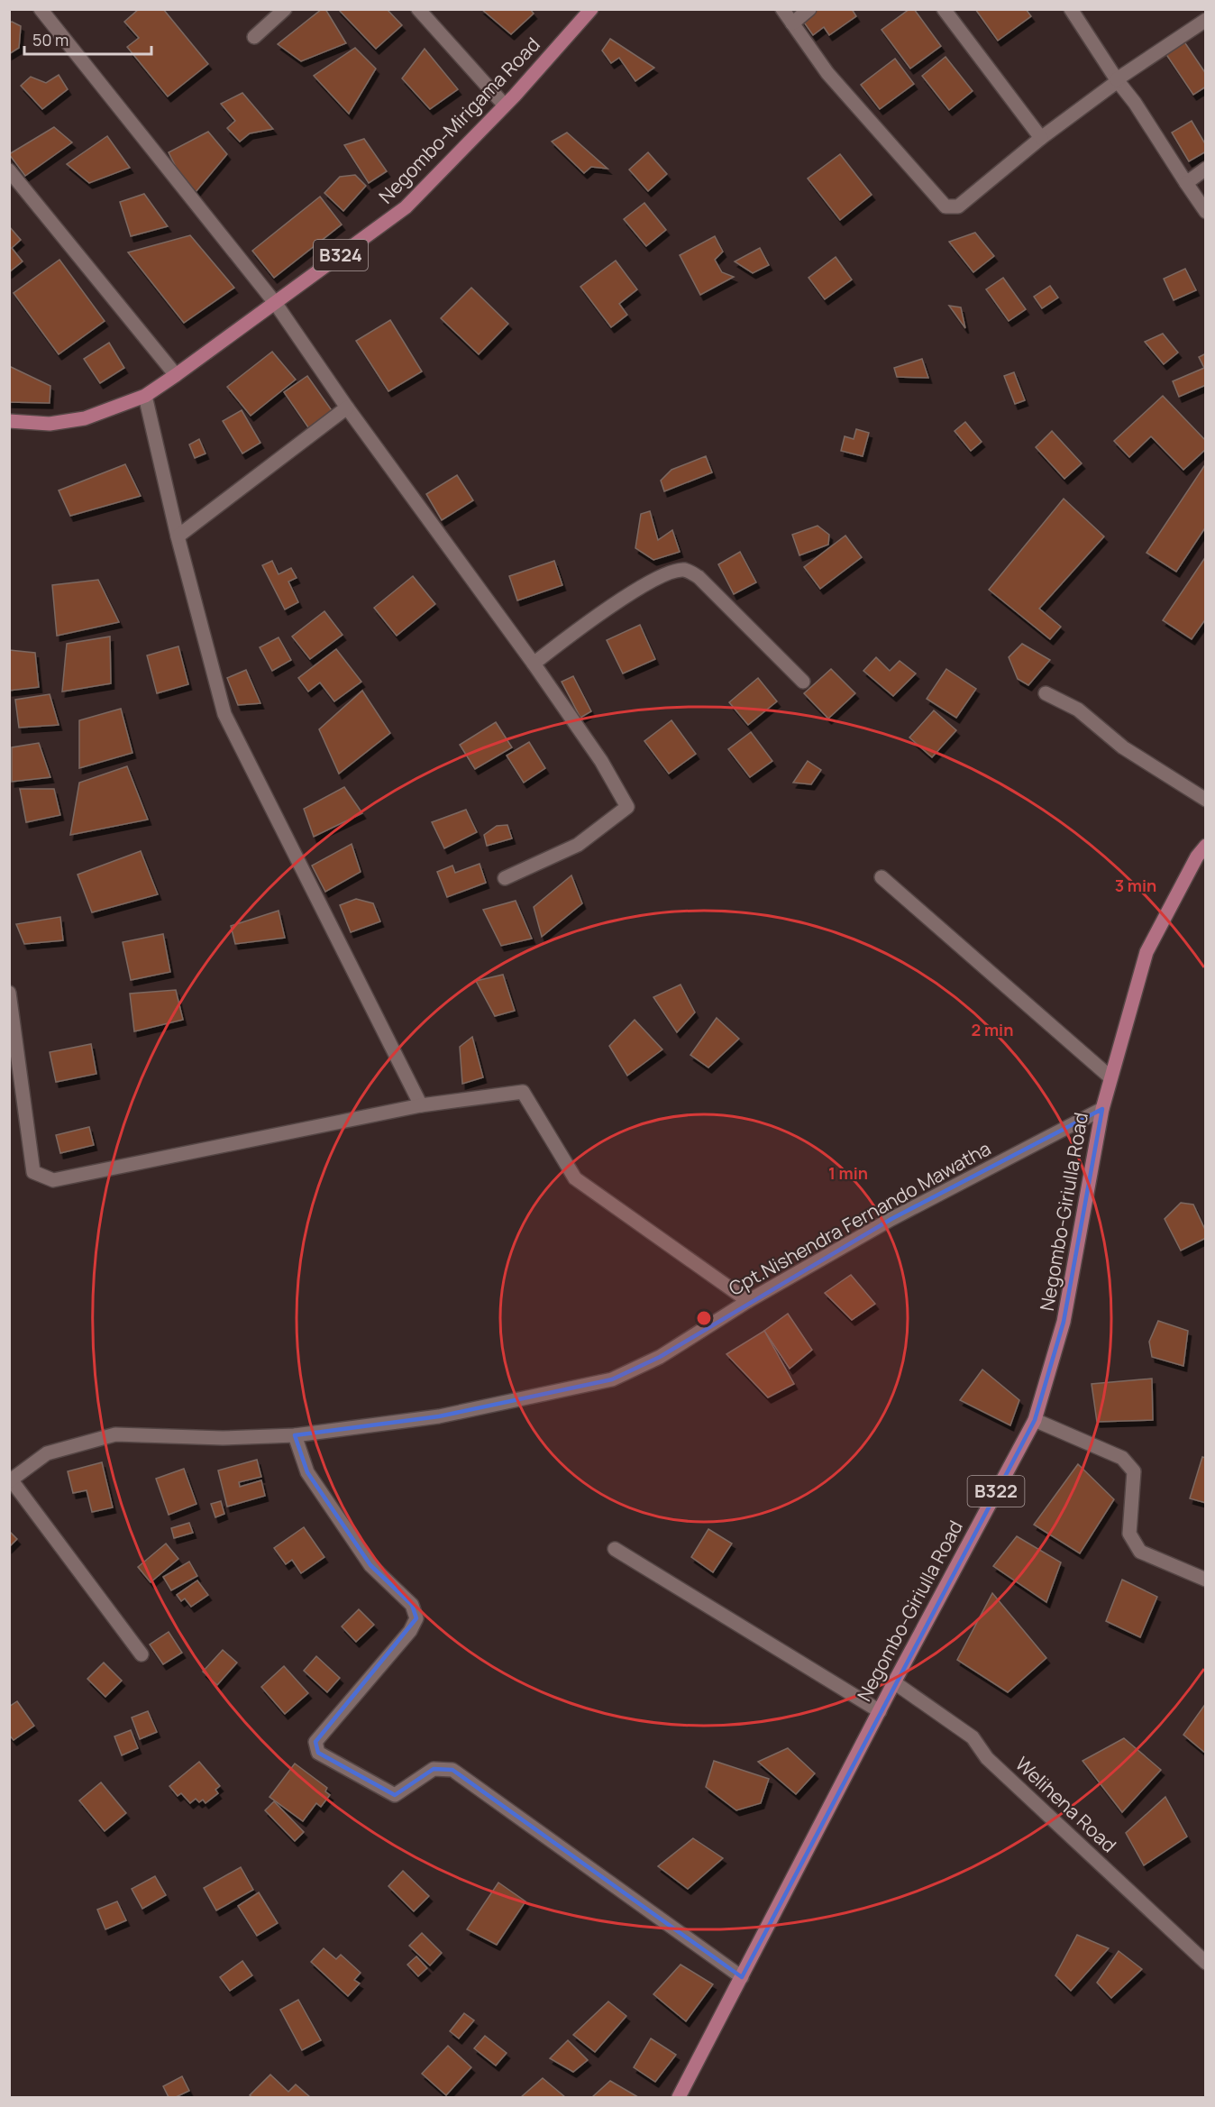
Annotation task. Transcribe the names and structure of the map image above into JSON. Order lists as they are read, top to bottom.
{
  "streets": {
    "main road": [
      "Negombo-Mirigama Road",
      "B324",
      "Negombo-Giriulla Road",
      "B322"
    ],
    "street": ["Cpt.Nishendra Fernando Mawatha", "Welihena Road"]
  },
  "crossings": [
    ["Negombo-Giriulla Road", "Cpt.Nishendra Fernando Mawatha"],
    ["Negombo-Giriulla Road", "Welihena Road"]
  ],
  "scale_bar": "50 m",
  "rings": ["3 min", "2 min", "1 min"]
}
